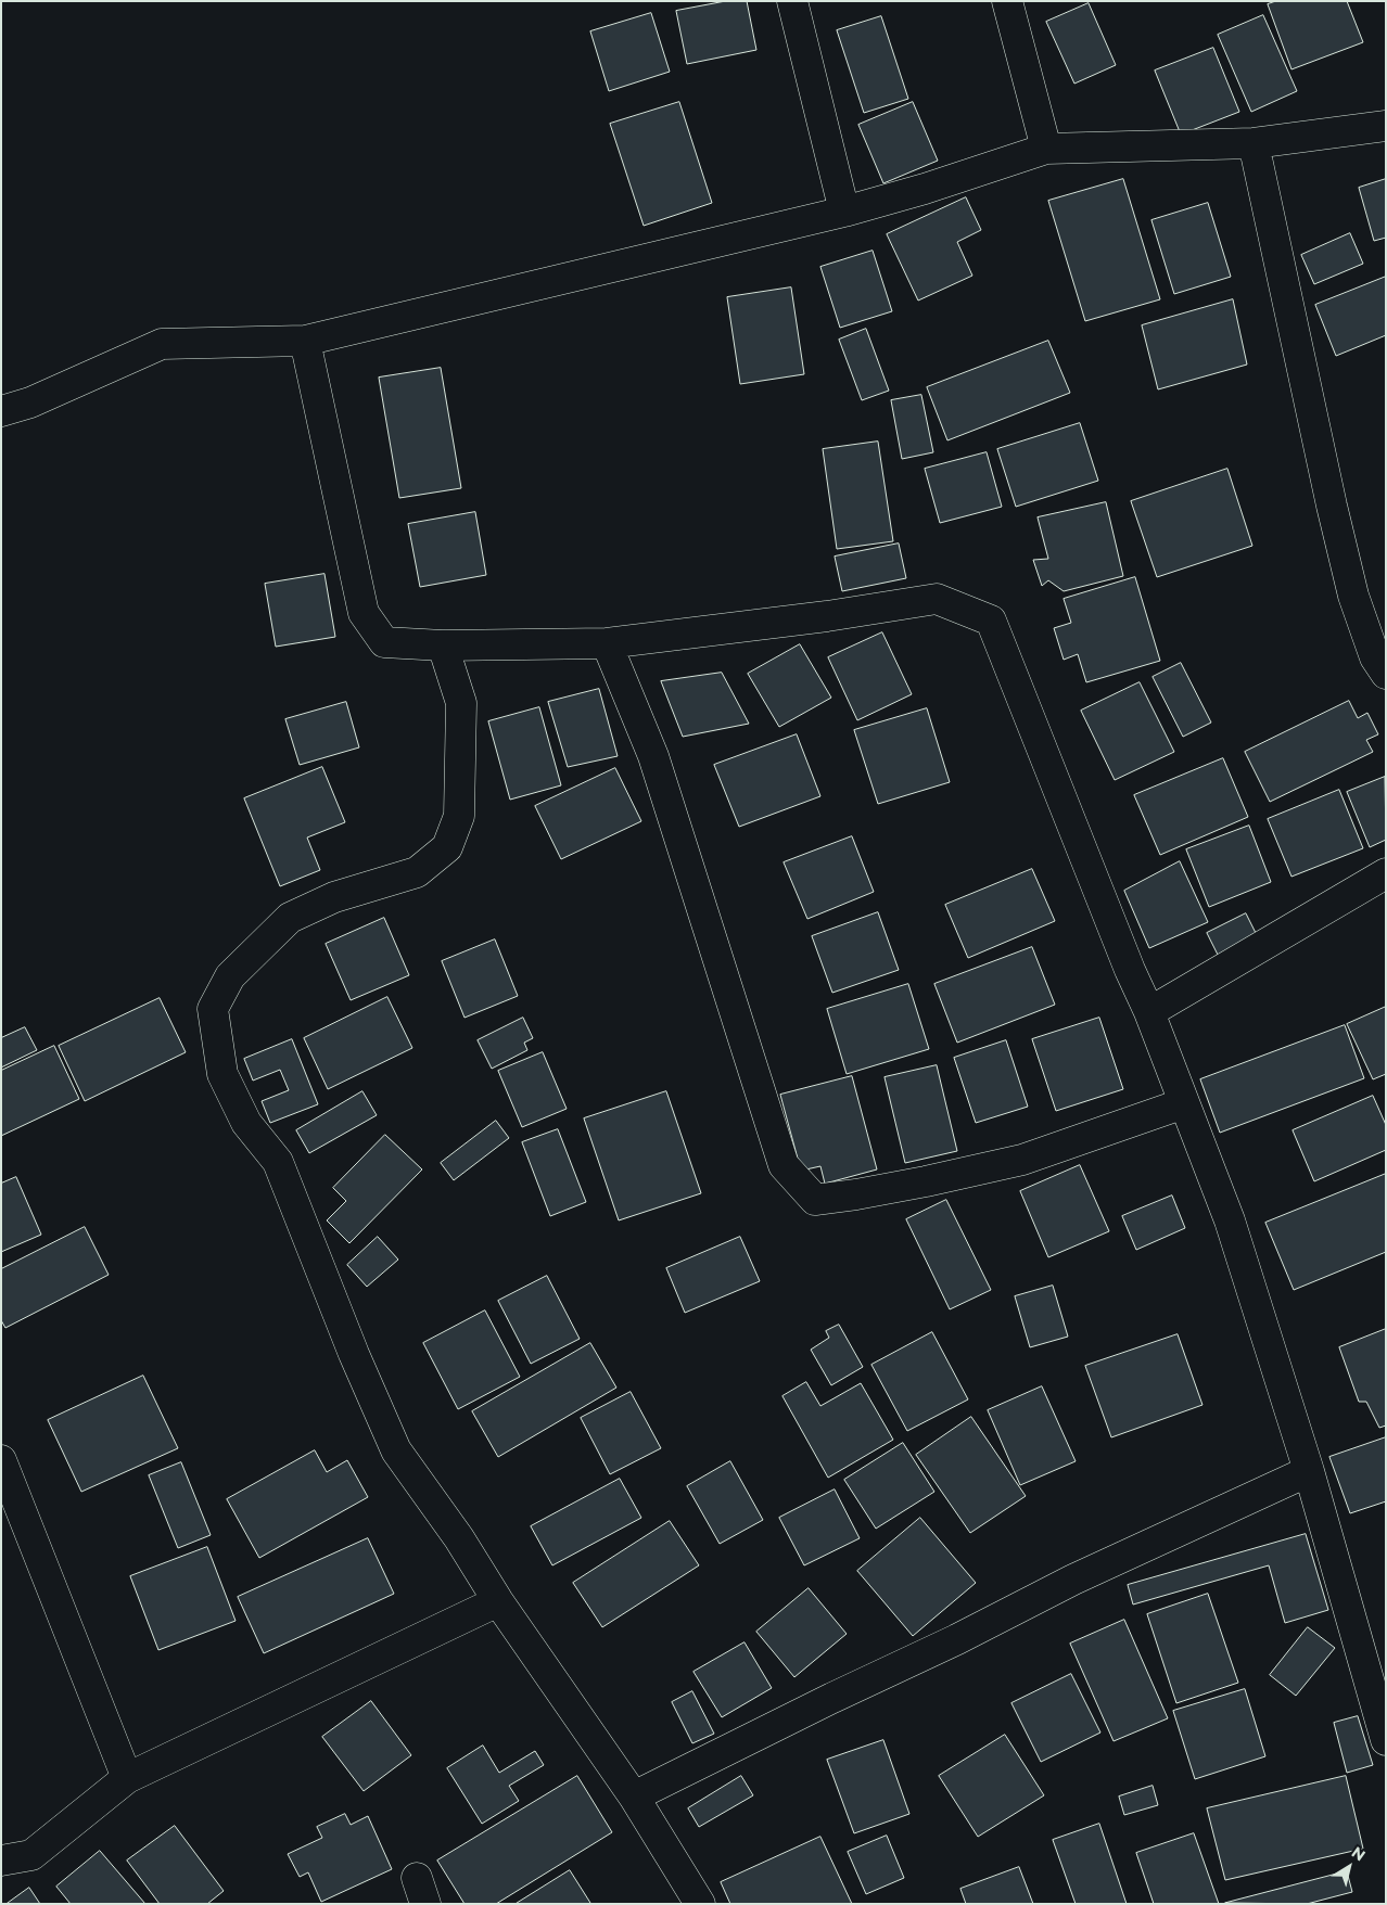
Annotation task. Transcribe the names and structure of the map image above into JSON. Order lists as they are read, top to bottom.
{
  "north": "top right"
}
